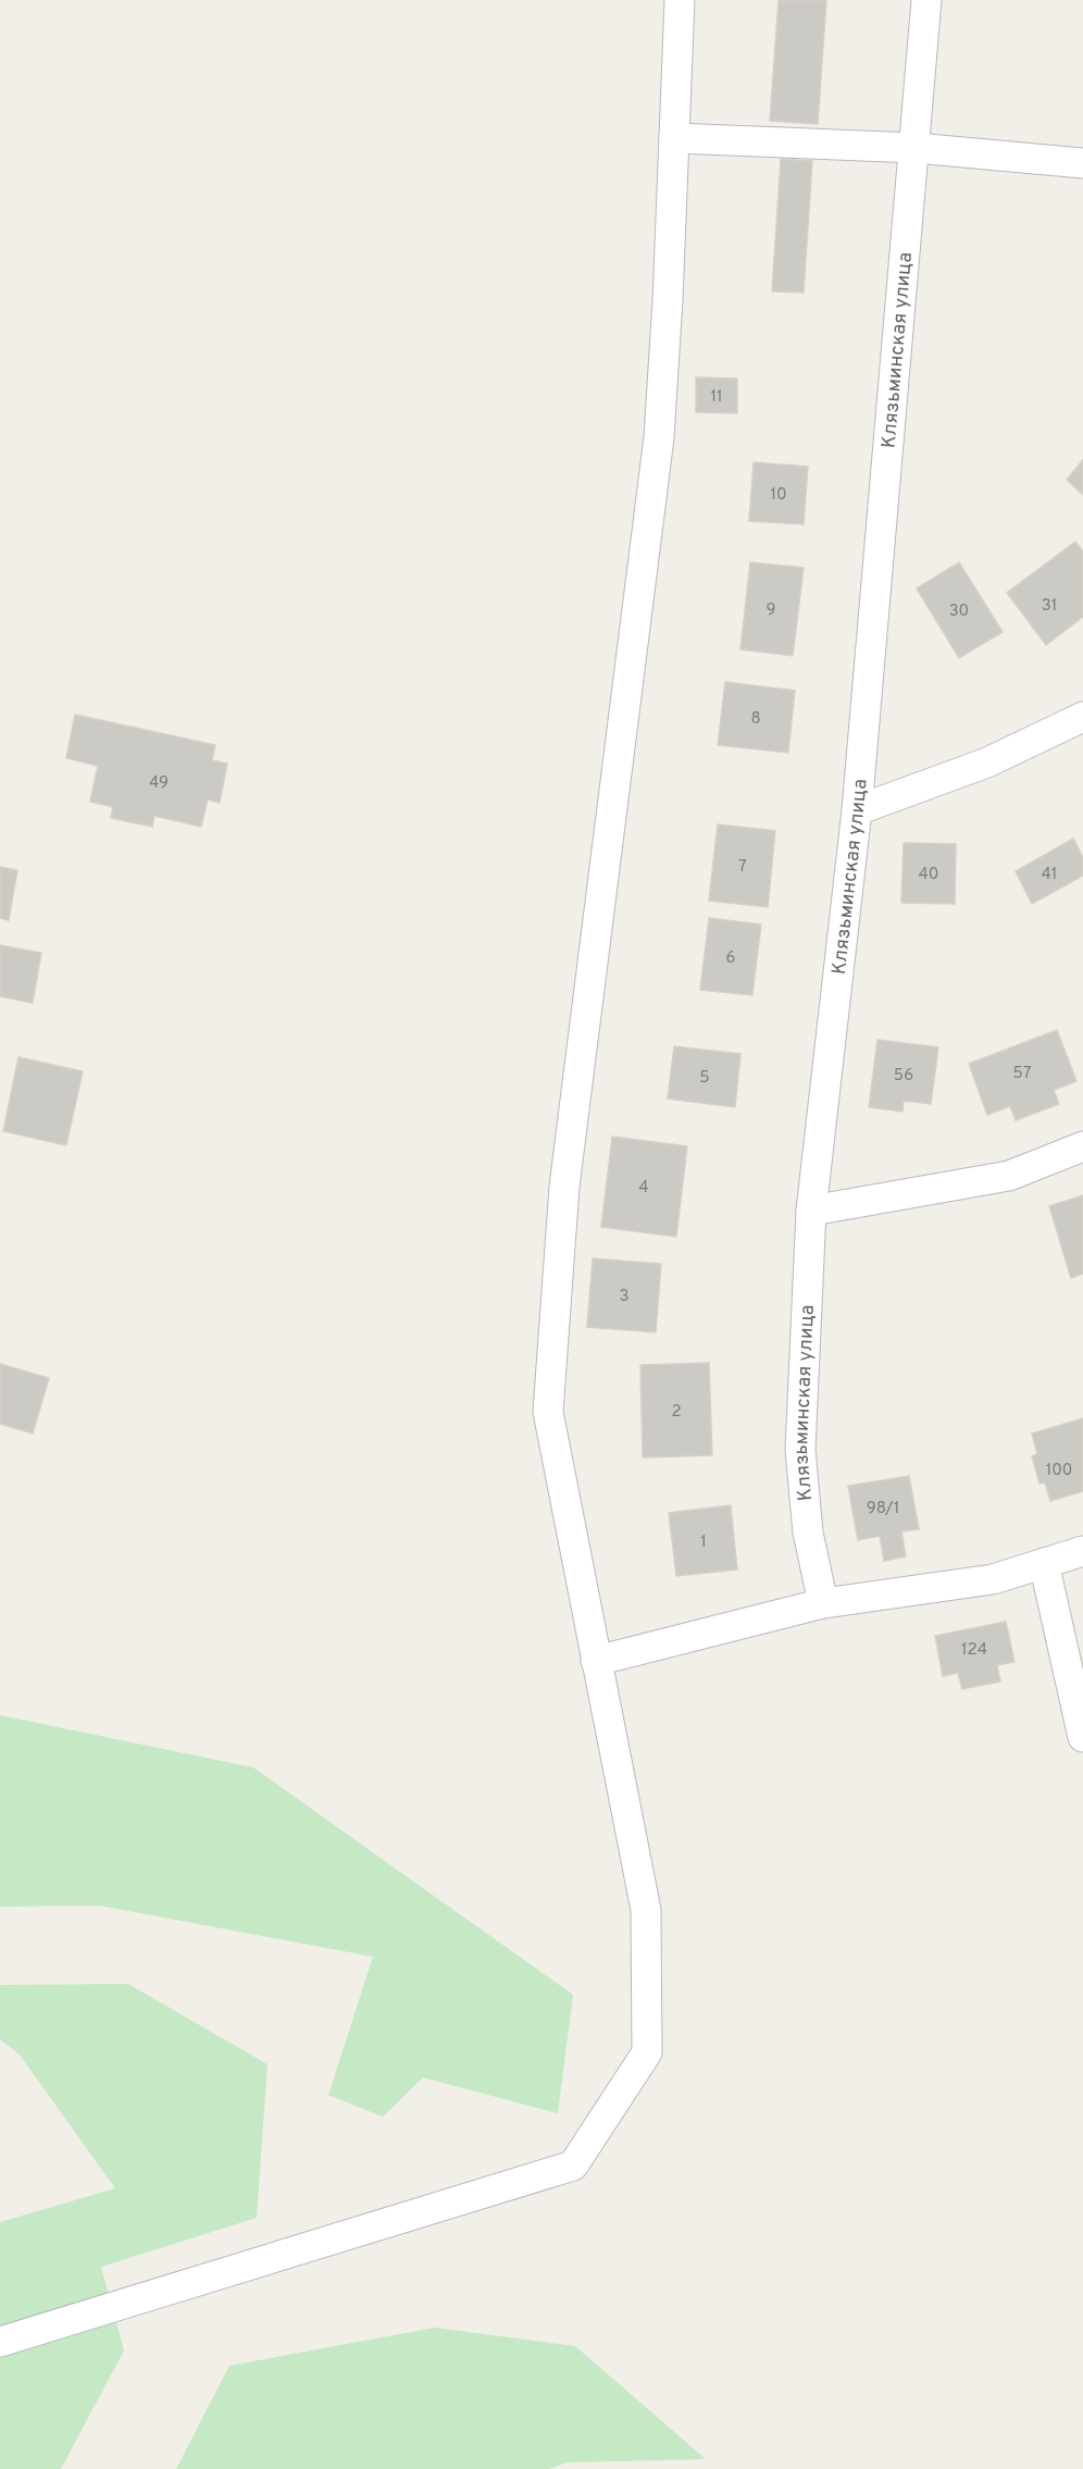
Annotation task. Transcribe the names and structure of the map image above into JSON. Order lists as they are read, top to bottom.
{
  "streets": {
    "street": ["Клязьминская улица"]
  },
  "house_numbers": [
    "11",
    "10",
    "31",
    "9",
    "30",
    "8",
    "49",
    "7",
    "40",
    "41",
    "6",
    "57",
    "56",
    "5",
    "4",
    "3",
    "2",
    "100",
    "98/1",
    "1",
    "124"
  ]
}
